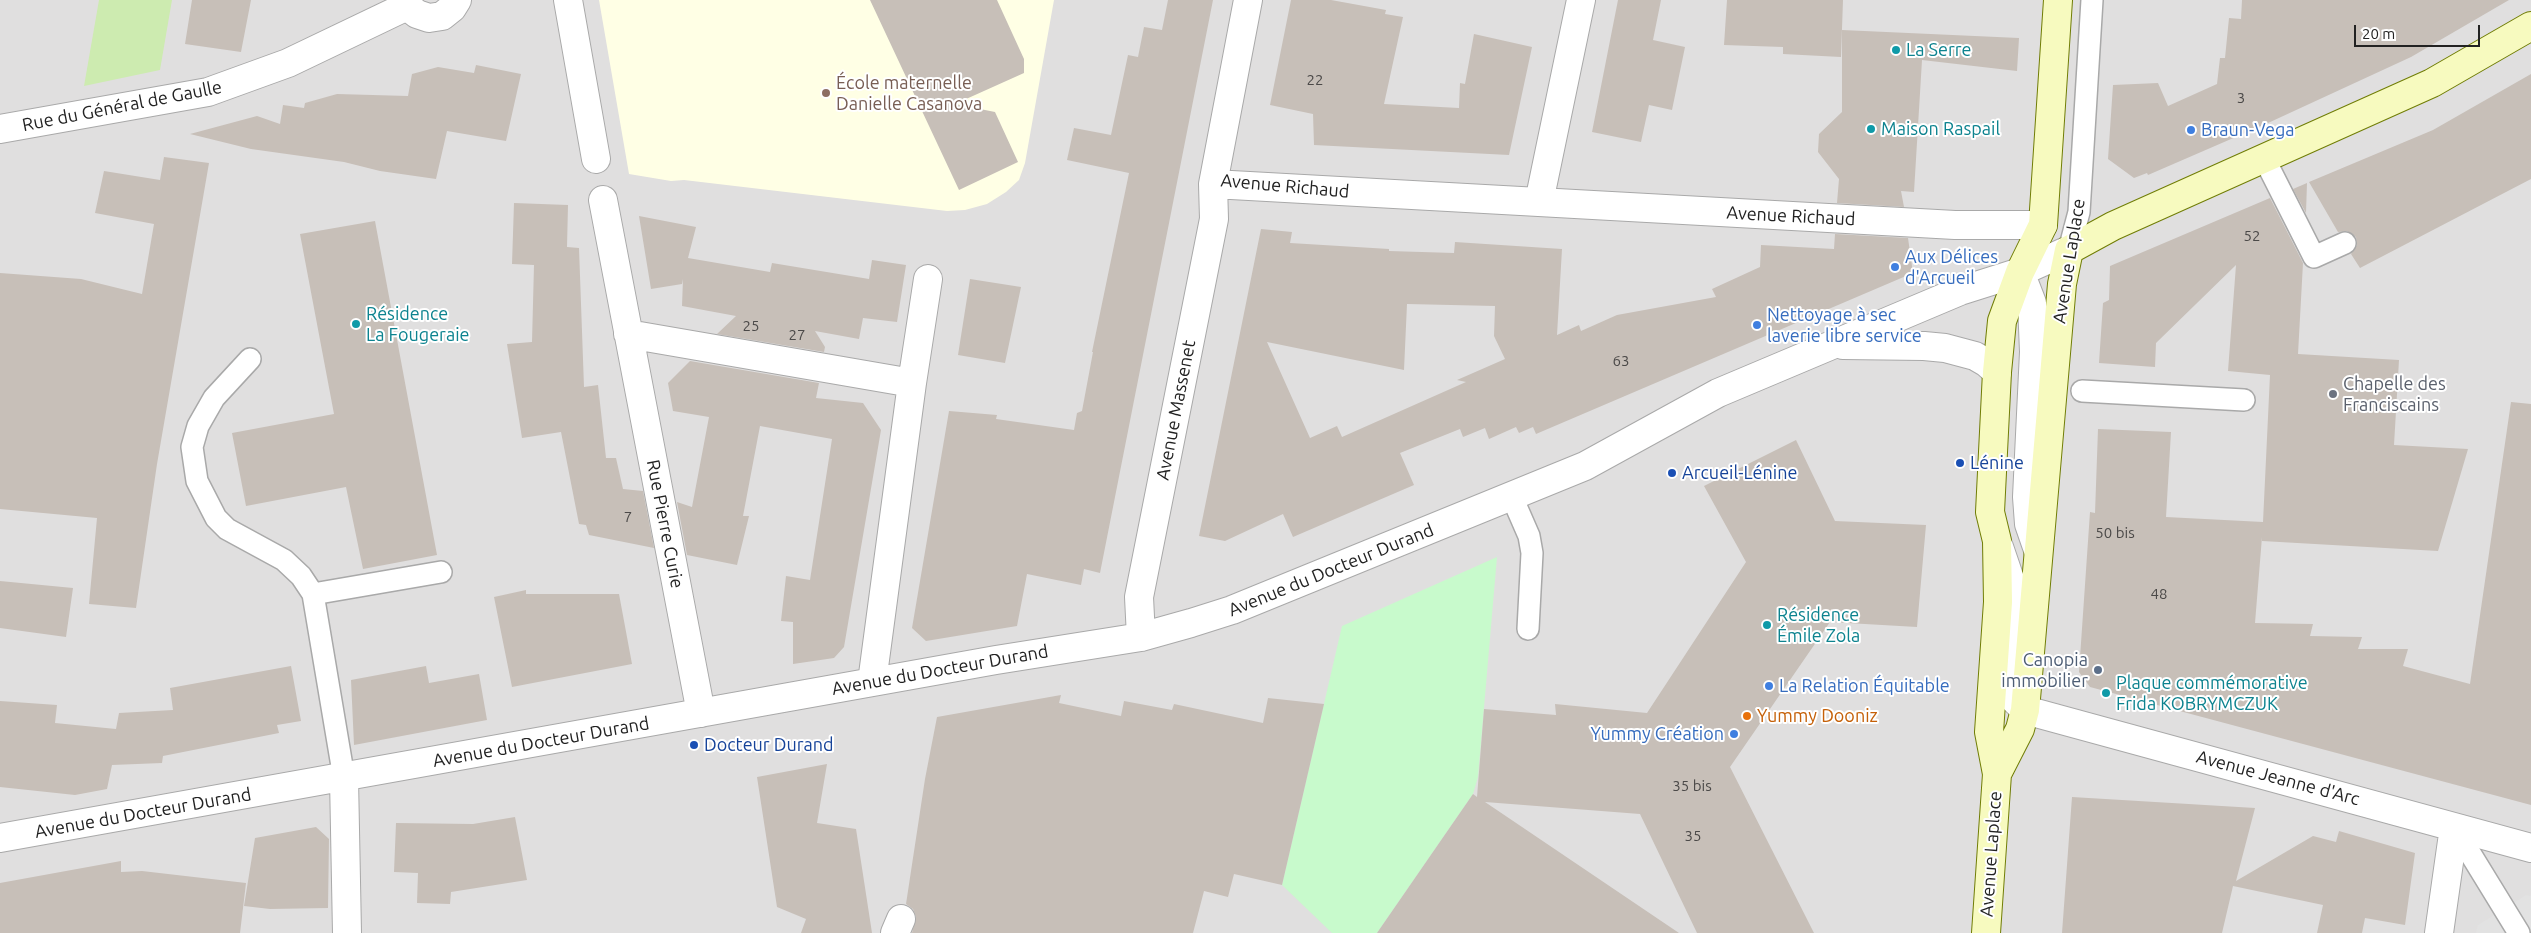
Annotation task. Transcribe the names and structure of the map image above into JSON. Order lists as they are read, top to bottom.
{
  "streets": {
    "main road": ["Avenue Laplace"],
    "street": [
      "Rue du Général de Gaulle",
      "Avenue Richaud",
      "Avenue Massenet",
      "Rue Pierre Curie",
      "Avenue du Docteur Durand",
      "Avenue Jeanne d'Arc"
    ]
  },
  "crossings": [
    ["Avenue Richaud", "Avenue Laplace"],
    ["Avenue Richaud", "Avenue Massenet"],
    ["Avenue Laplace", "Avenue du Docteur Durand"],
    ["Avenue Laplace", "Avenue Jeanne d'Arc"],
    ["Avenue Massenet", "Avenue du Docteur Durand"],
    ["Rue Pierre Curie", "Avenue du Docteur Durand"]
  ],
  "places": [
    "La Serre",
    "École maternelle Danielle Casanova",
    "Maison Raspail",
    "Braun-Vega",
    "Aux Délices d'Arcueil",
    "Résidence La Fougeraie",
    "Nettoyage à sec laverie libre service",
    "Chapelle des Franciscains",
    "Lénine",
    "Arcueil-Lénine",
    "Résidence Émile Zola",
    "Canopia immobilier",
    "La Relation Équitable",
    "Plaque commémorative Frida KOBRYMCZUK",
    "Yummy Dooniz",
    "Yummy Création",
    "Docteur Durand"
  ],
  "house_numbers": [
    "22",
    "3",
    "52",
    "25",
    "27",
    "63",
    "7",
    "50 bis",
    "48",
    "35 bis",
    "35"
  ],
  "scale_bar": "20 m"
}
